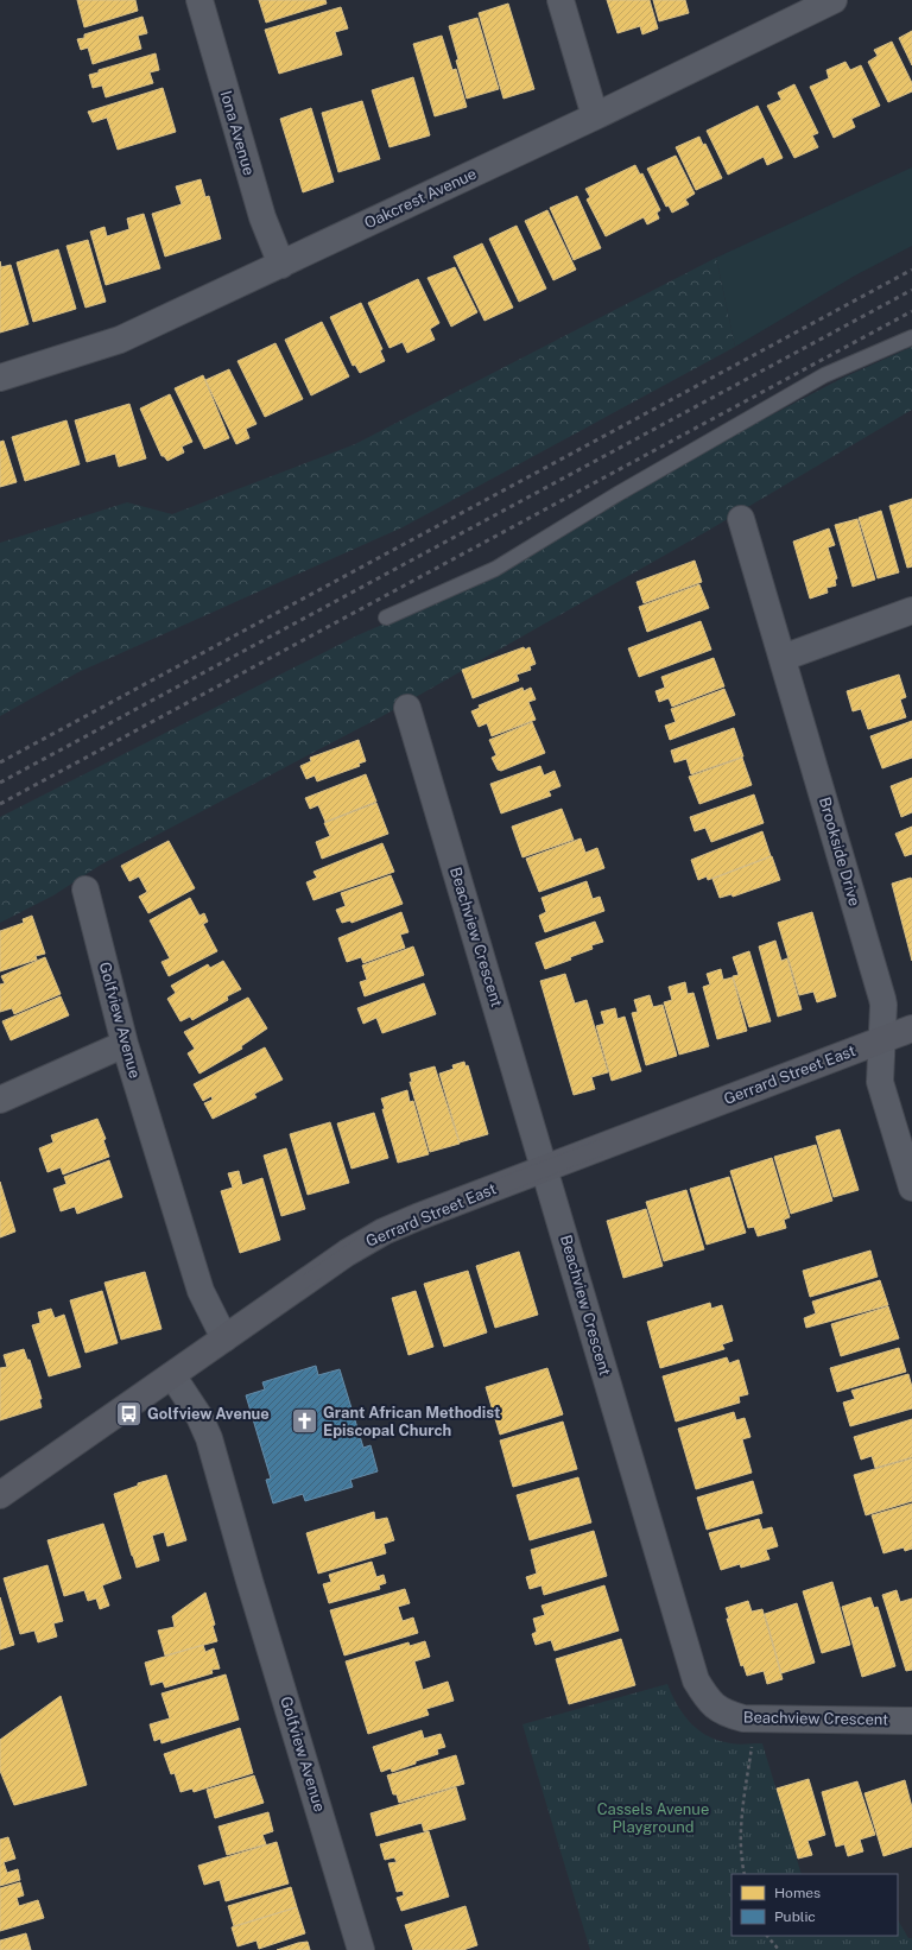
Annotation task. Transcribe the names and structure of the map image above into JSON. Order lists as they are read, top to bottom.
{
  "streets": {
    "main road": ["Gerrard Street East"],
    "street": [
      "Iona Avenue",
      "Oakcrest Avenue",
      "Brookside Drive",
      "Beachview Crescent",
      "Golfview Avenue"
    ]
  },
  "crossings": [
    ["Iona Avenue", "Oakcrest Avenue"],
    ["Brookside Drive", "Gerrard Street East"],
    ["Beachview Crescent", "Gerrard Street East"],
    ["Golfview Avenue", "Gerrard Street East"]
  ],
  "parks": ["Cassels Avenue Playground"],
  "places": {
    "bus stop": ["Golfview Avenue"],
    "church": ["Grant African Methodist Episcopal Church"]
  },
  "legend": ["Homes", "Public"]
}
